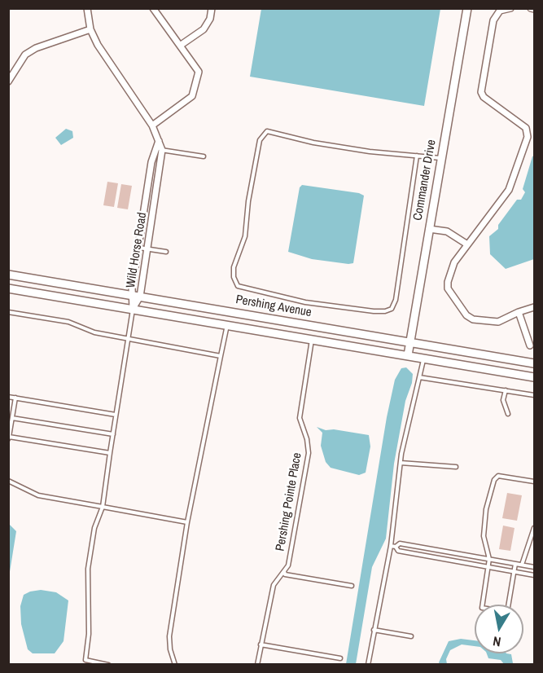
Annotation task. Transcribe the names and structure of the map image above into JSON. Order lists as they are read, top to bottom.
{
  "streets": {
    "street": ["Commander Drive", "Wild Horse Road", "Pershing Avenue"],
    "lane": ["Pershing Pointe Place"]
  },
  "crossings": [
    ["Commander Drive", "Pershing Avenue"],
    ["Wild Horse Road", "Pershing Avenue"]
  ],
  "north": "bottom"
}
